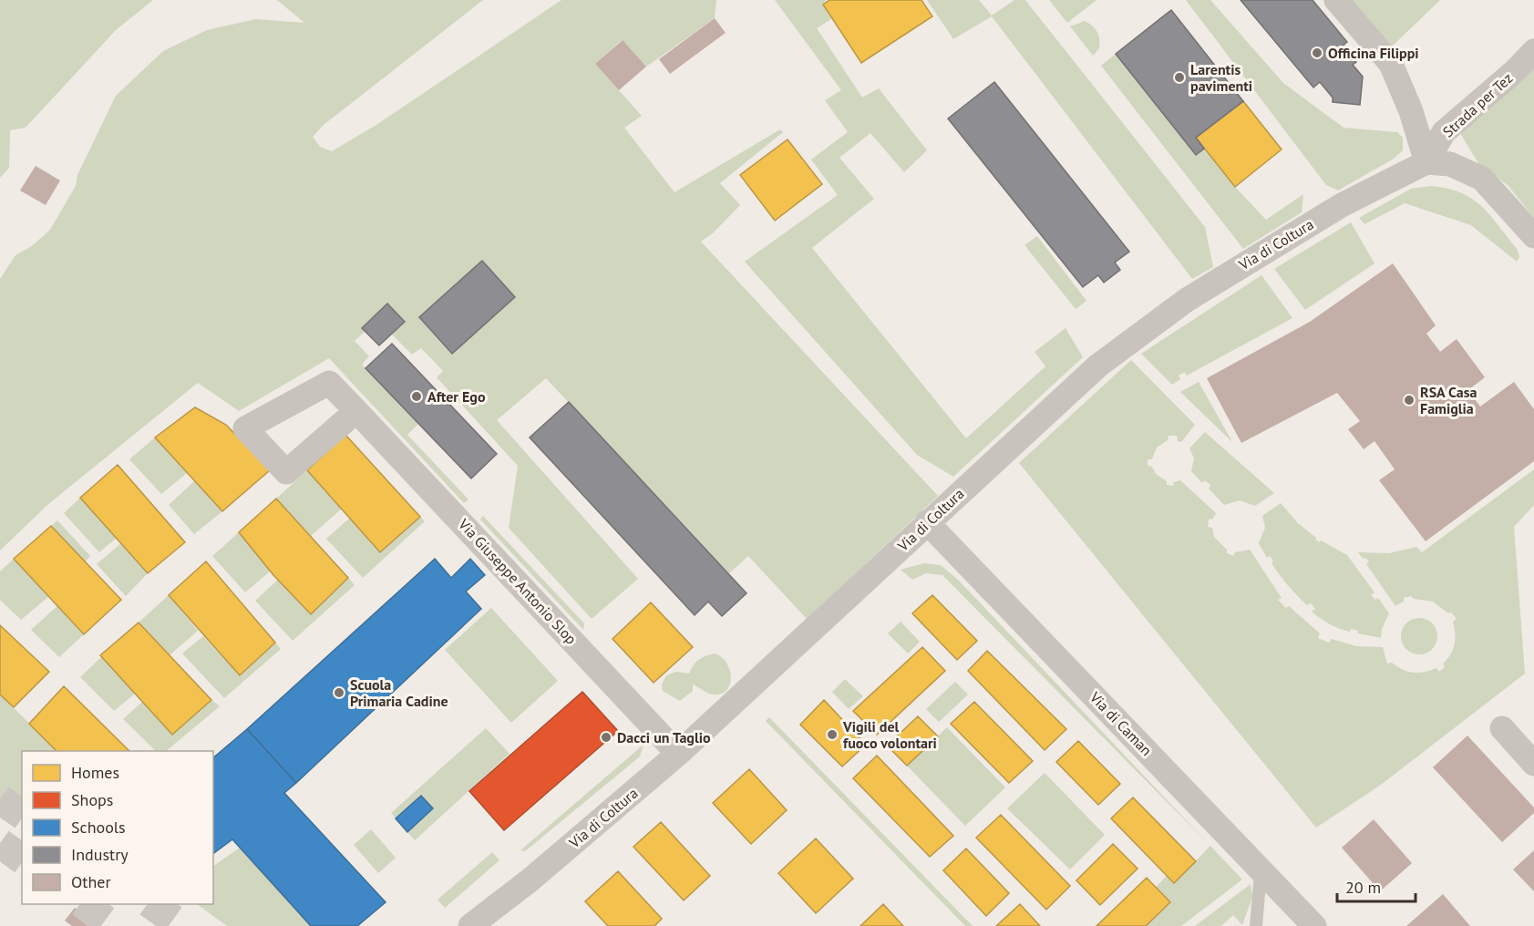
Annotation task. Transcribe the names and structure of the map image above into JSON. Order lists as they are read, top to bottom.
{
  "streets": {
    "street": [
      "Strada per Tez",
      "Via di Coltura",
      "Via Giuseppe Antonio Slop",
      "Via di Caman"
    ]
  },
  "crossings": [
    ["Strada per Tez", "Via di Coltura"],
    ["Via di Coltura", "Via Giuseppe Antonio Slop"],
    ["Via di Coltura", "Via di Caman"]
  ],
  "places": [
    "Officina Filippi",
    "Larentis pavimenti",
    "After Ego",
    "RSA Casa Famiglia",
    "Scuola Primaria Cadine",
    "Vigili del fuoco volontari",
    "Dacci un Taglio"
  ],
  "legend": [
    "Homes",
    "Shops",
    "Schools",
    "Industry",
    "Other"
  ],
  "scale_bar": "20 m"
}
